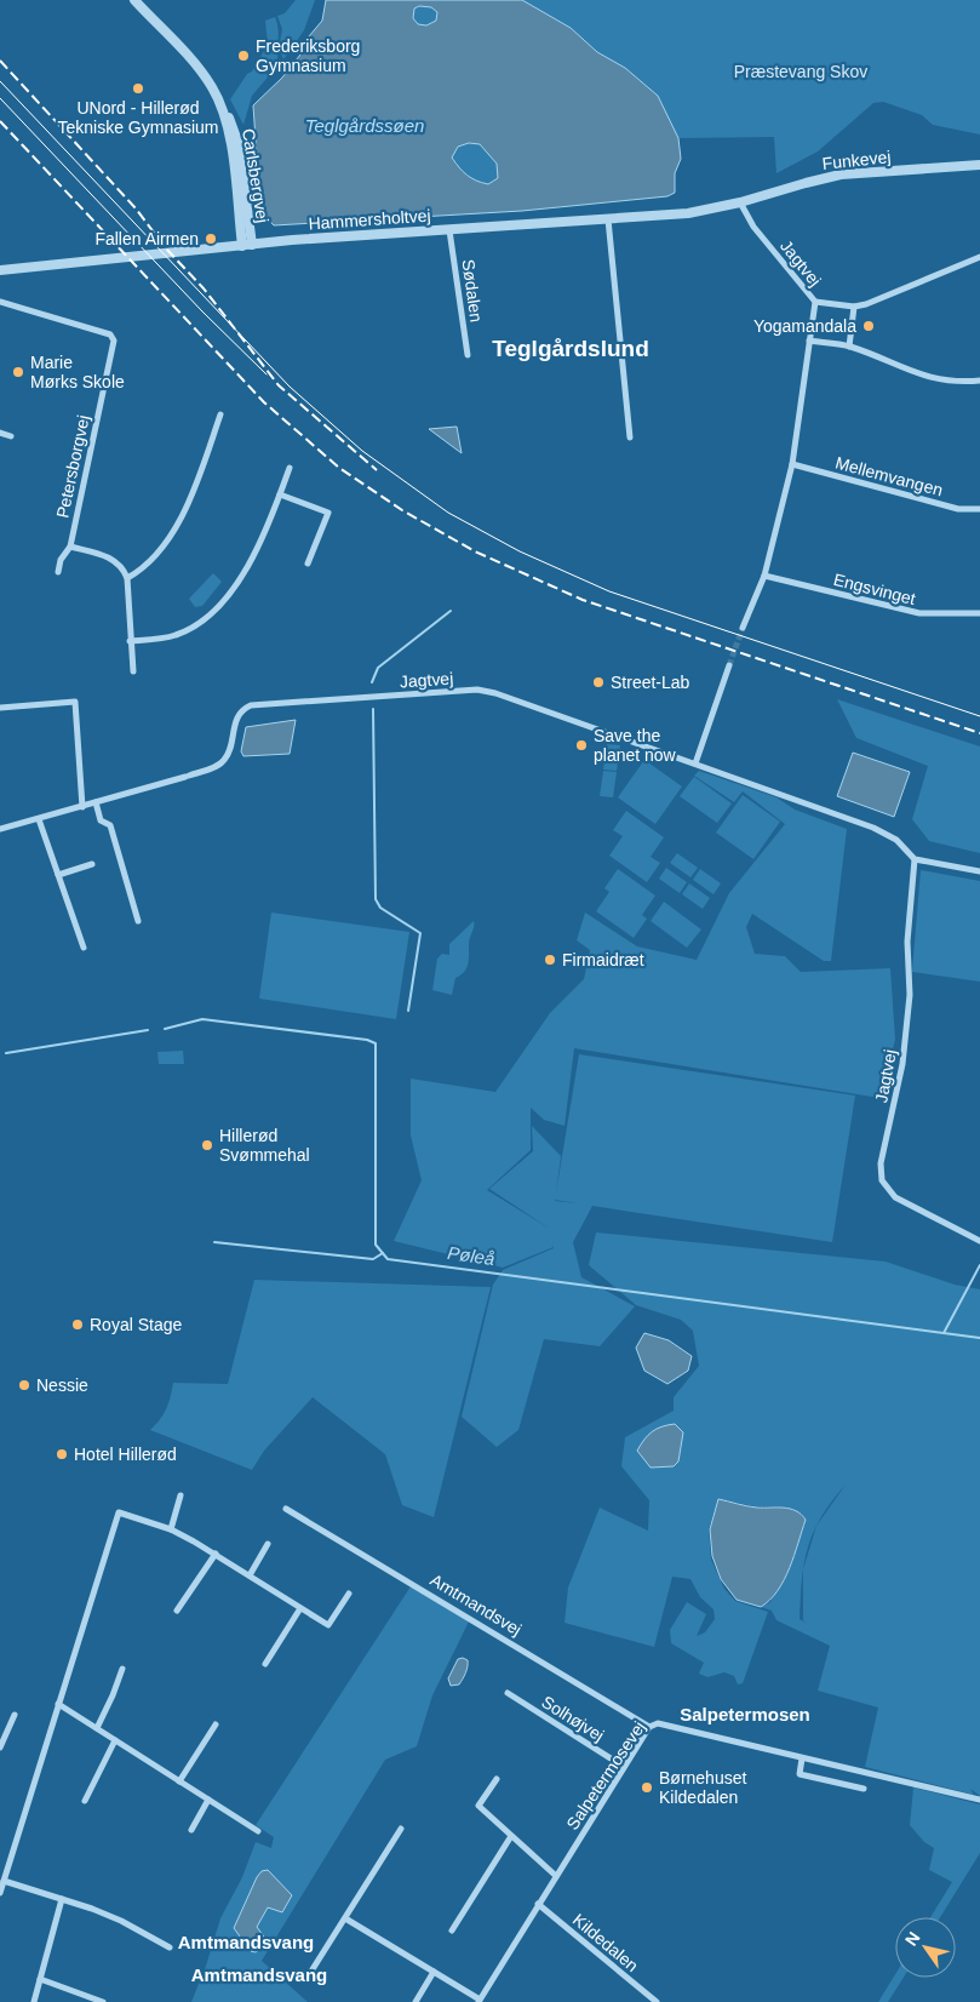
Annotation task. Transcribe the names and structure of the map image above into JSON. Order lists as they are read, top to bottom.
{
  "streets": {
    "street": [
      "Funkevej",
      "Carlsbergvej",
      "Hammersholtvej",
      "Jagtvej",
      "Sødalen",
      "Petersborgvej",
      "Mellemvangen",
      "Engsvinget",
      "Amtmandsvej",
      "Solhøjvej",
      "Salpetermosevej",
      "Kildedalen"
    ]
  },
  "crossings": [
    ["Funkevej", "Hammersholtvej"],
    ["Funkevej", "Jagtvej"],
    ["Carlsbergvej", "Hammersholtvej"],
    ["Hammersholtvej", "Jagtvej"],
    ["Hammersholtvej", "Sødalen"],
    ["Jagtvej", "Mellemvangen"],
    ["Jagtvej", "Engsvinget"],
    ["Amtmandsvej", "Salpetermosevej"],
    ["Solhøjvej", "Salpetermosevej"],
    ["Salpetermosevej", "Kildedalen"]
  ],
  "districts": [
    "Teglgårdslund",
    "Salpetermosen",
    "Amtmandsvang",
    "Amtmandsvang"
  ],
  "water": ["Teglgårdssøen", "Pøleå"],
  "parks": ["Præstevang Skov"],
  "places": [
    "Frederiksborg Gymnasium",
    "UNord - Hillerød Tekniske Gymnasium",
    "Fallen Airmen",
    "Yogamandala",
    "Marie Mørks Skole",
    "Street-Lab",
    "Save the planet now",
    "Firmaidræt",
    "Hillerød Svømmehal",
    "Royal Stage",
    "Nessie",
    "Hotel Hillerød",
    "Børnehuset Kildedalen"
  ],
  "north": "top left"
}
